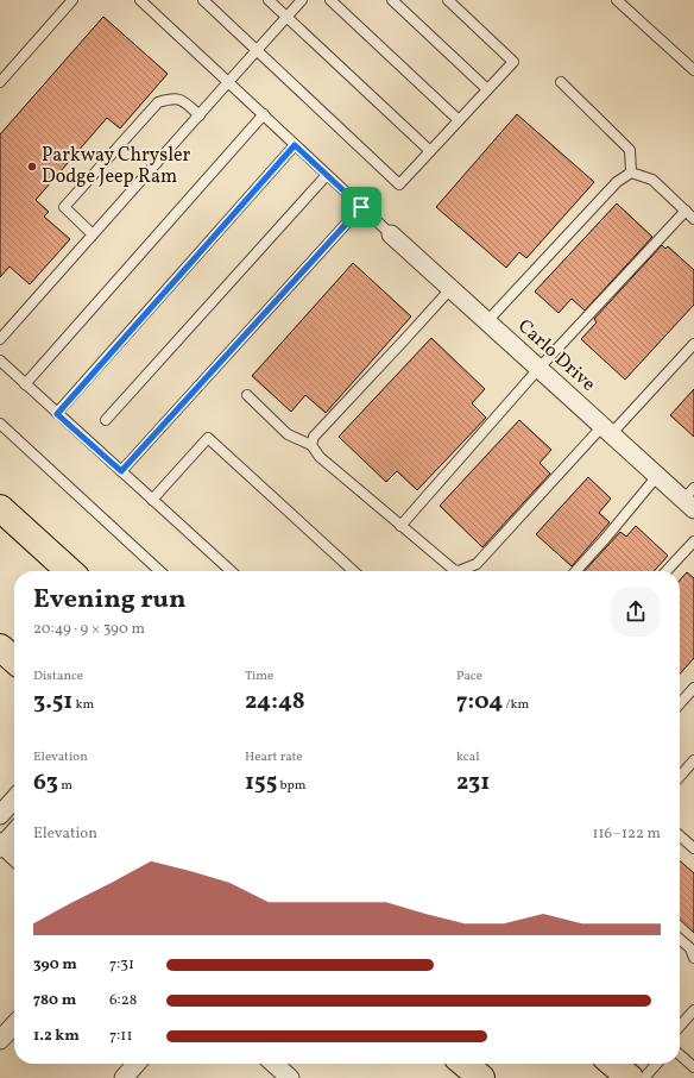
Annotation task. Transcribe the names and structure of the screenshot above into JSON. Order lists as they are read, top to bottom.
{
  "streets": {
    "street": ["Carlo Drive"]
  },
  "places": ["Parkway Chrysler Dodge Jeep Ram"],
  "page": {
    "heading": ["Evening run", "20:49 · 9 × 390 m"],
    "stats": [
      ["Distance", "3.51 km"],
      ["Time", "24:48"],
      ["Pace", "7:04 /km"],
      ["Elevation", "63 m"],
      ["Heart rate", "155 bpm"],
      ["kcal", "231"]
    ],
    "chart": ["Elevation", "116–122 m"],
    "list": [
      {
        "name": "390 m",
        "note": "7:31"
      },
      {
        "name": "780 m",
        "note": "6:28"
      },
      {
        "name": "1.2 km",
        "note": "7:11"
      }
    ]
  }
}
